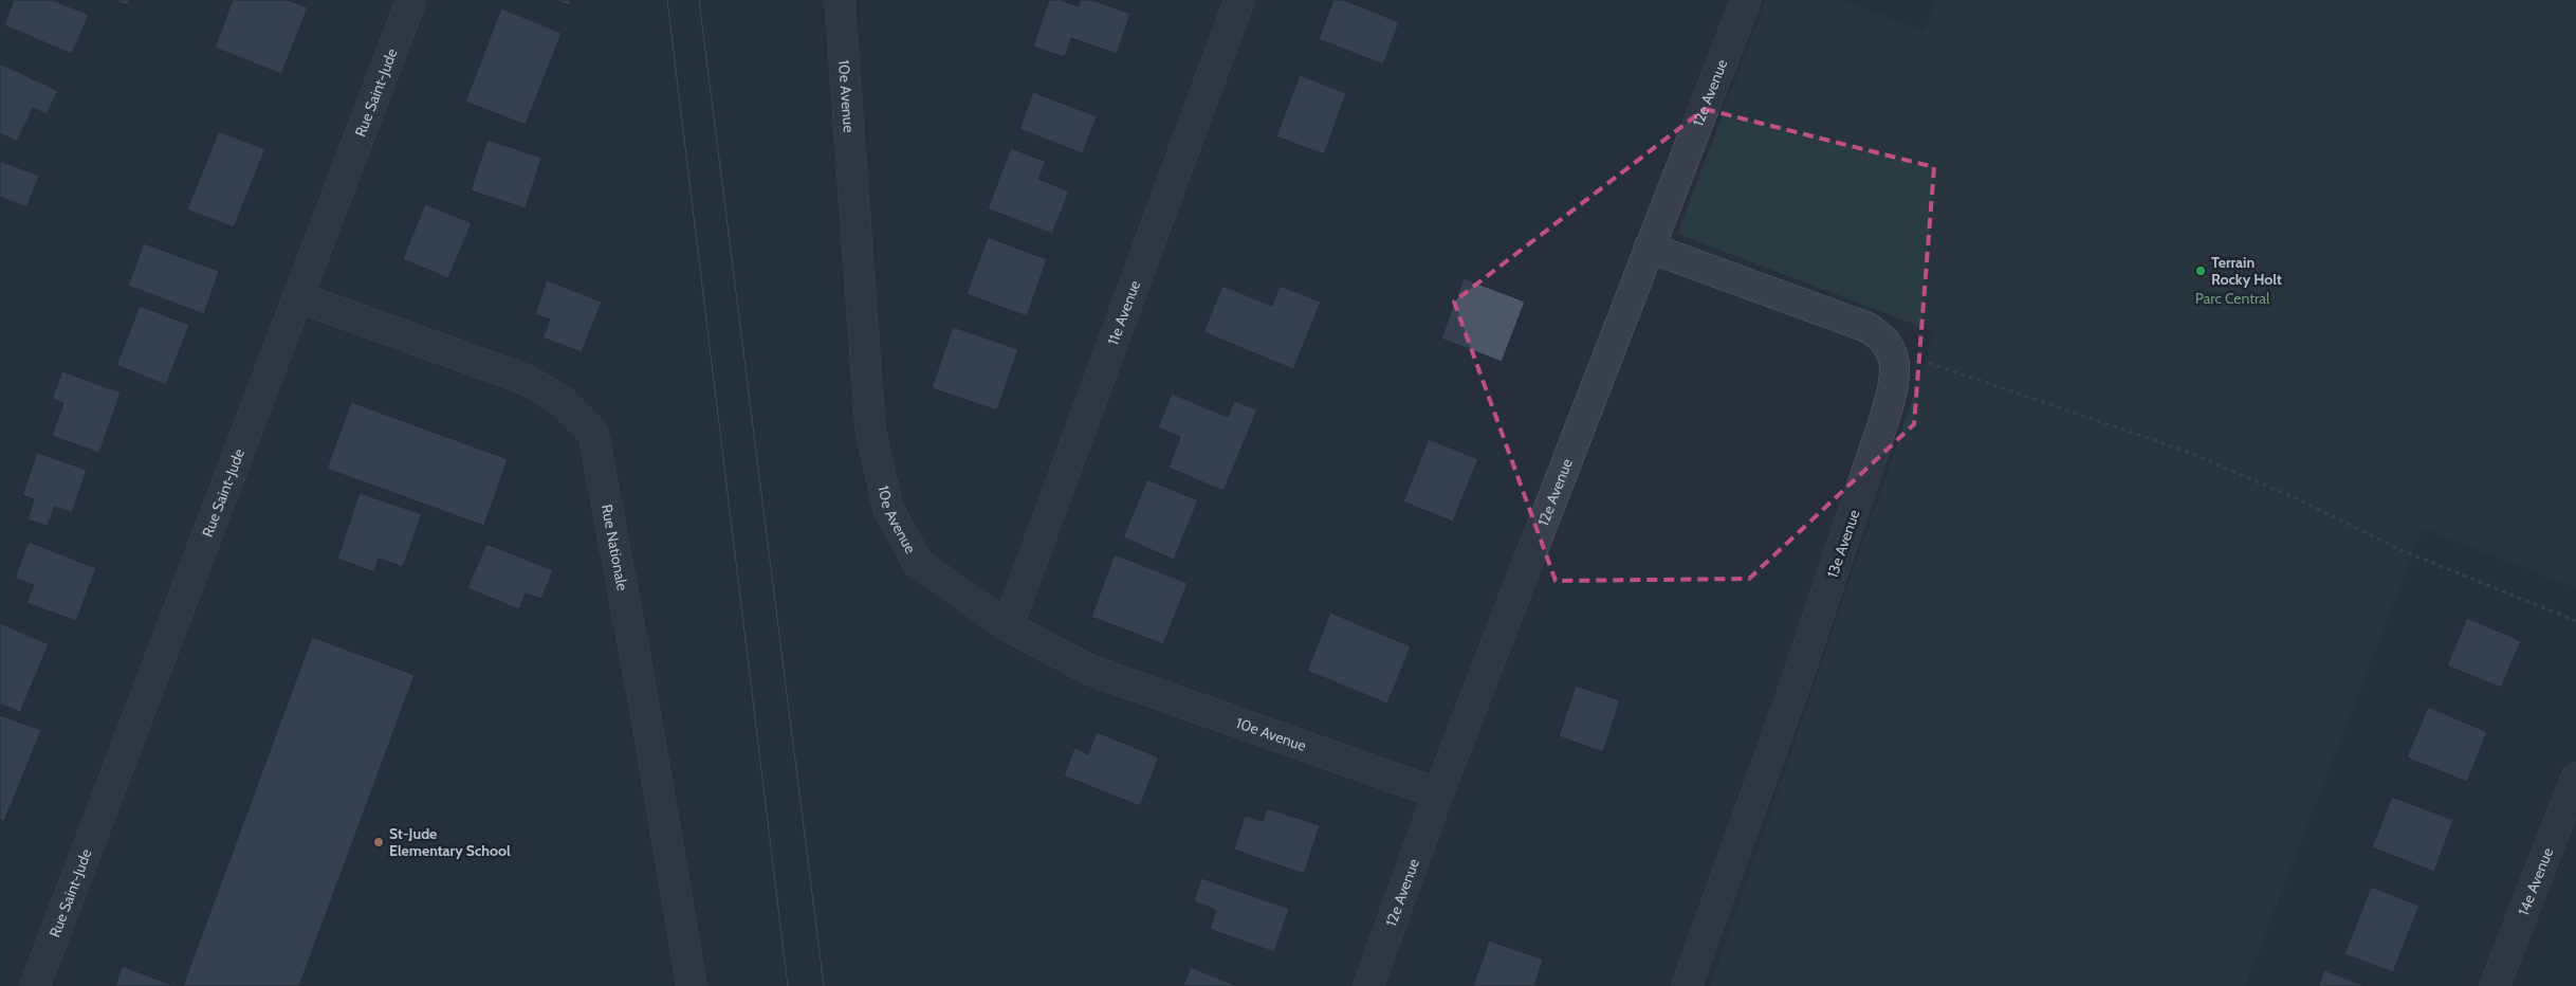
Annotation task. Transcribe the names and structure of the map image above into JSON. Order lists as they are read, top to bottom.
{
  "streets": {
    "street": [
      "12e Avenue",
      "Rue Saint-Jude",
      "10e Avenue",
      "11e Avenue",
      "13e Avenue",
      "Rue Nationale",
      "14e Avenue"
    ]
  },
  "crossings": [
    ["12e Avenue", "10e Avenue"],
    ["12e Avenue", "13e Avenue"],
    ["Rue Saint-Jude", "Rue Nationale"],
    ["10e Avenue", "11e Avenue"]
  ],
  "parks": ["Parc Central"],
  "places": ["Terrain Rocky Holt", "St-Jude Elementary School"]
}
